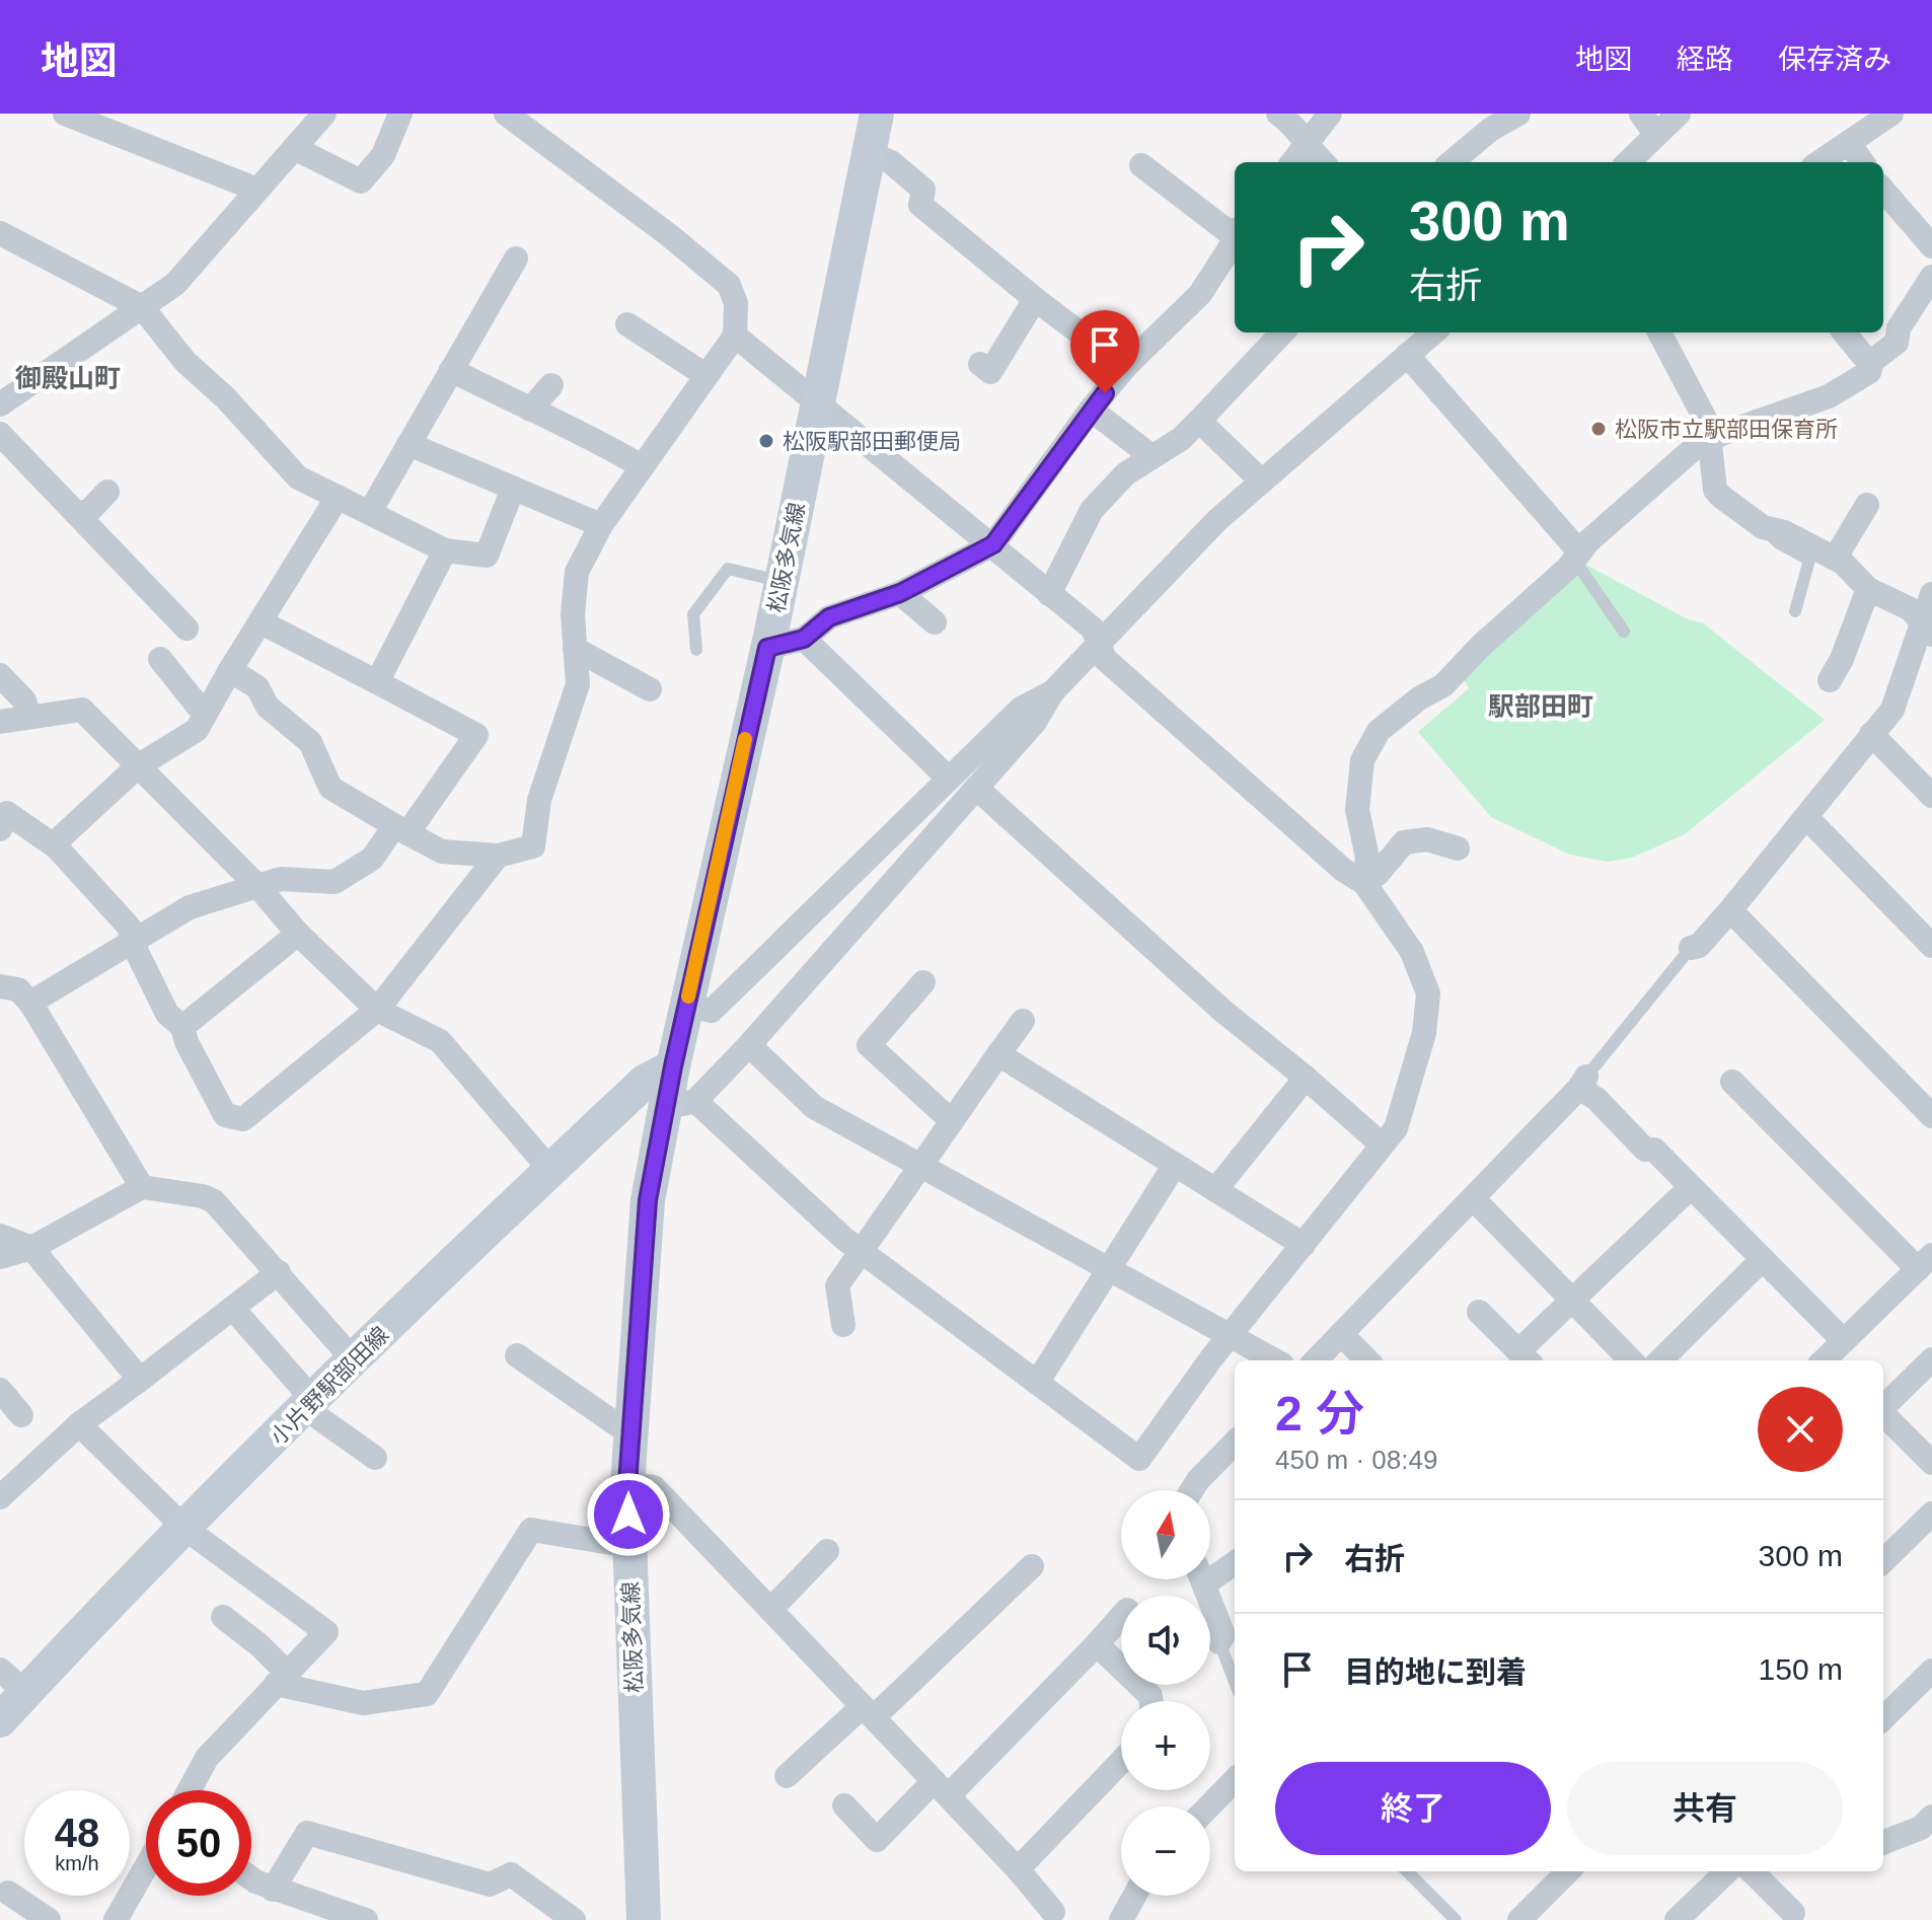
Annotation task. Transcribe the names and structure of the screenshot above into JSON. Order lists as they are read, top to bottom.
{
  "streets": {
    "main road": ["松阪多気線", "小片野駅部田線"]
  },
  "crossings": [
    ["松阪多気線", "小片野駅部田線"]
  ],
  "districts": ["御殿山町", "駅部田町"],
  "places": ["松阪市立駅部田保育所", "松阪駅部田郵便局"],
  "north": "top",
  "page": {
    "header": "地図",
    "nav": ["地図", "経路", "保存済み"],
    "turn": ["300 m", "右折"],
    "heading": ["2 分", "450 m · 08:49"],
    "map_buttons": ["+", "−"],
    "list": [
      {
        "name": "右折",
        "value": "300 m"
      },
      {
        "name": "目的地に到着",
        "value": "150 m"
      }
    ],
    "buttons": ["終了", "共有"],
    "speed": "48 km/h",
    "limit": "50"
  }
}
